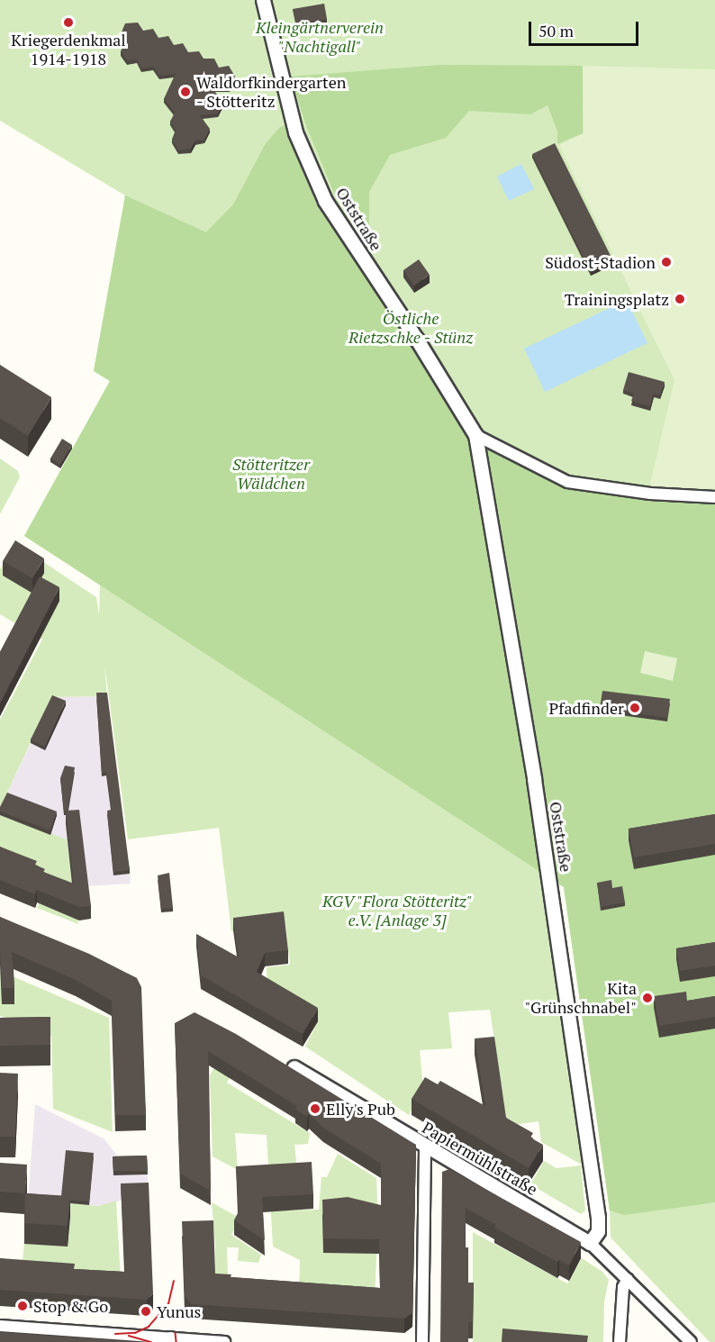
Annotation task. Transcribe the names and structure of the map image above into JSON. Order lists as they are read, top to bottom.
{
  "streets": {
    "street": ["Oststraße", "Papiermühlstraße"]
  },
  "crossings": [
    ["Oststraße", "Papiermühlstraße"]
  ],
  "parks": [
    "Kleingärtnerverein \"Nachtigall\"",
    "Östliche Rietzschke - Stünz",
    "Stötteritzer Wäldchen",
    "KGV \"Flora Stötteritz\" e.V. [Anlage 3]"
  ],
  "places": [
    "Kriegerdenkmal 1914-1918",
    "Waldorfkindergarten - Stötteritz",
    "Südost-Stadion",
    "Trainingsplatz",
    "Pfadfinder",
    "Kita \"Grünschnabel\"",
    "Elly's Pub",
    "Stop & Go",
    "Yunus"
  ],
  "scale_bar": "50 m"
}
